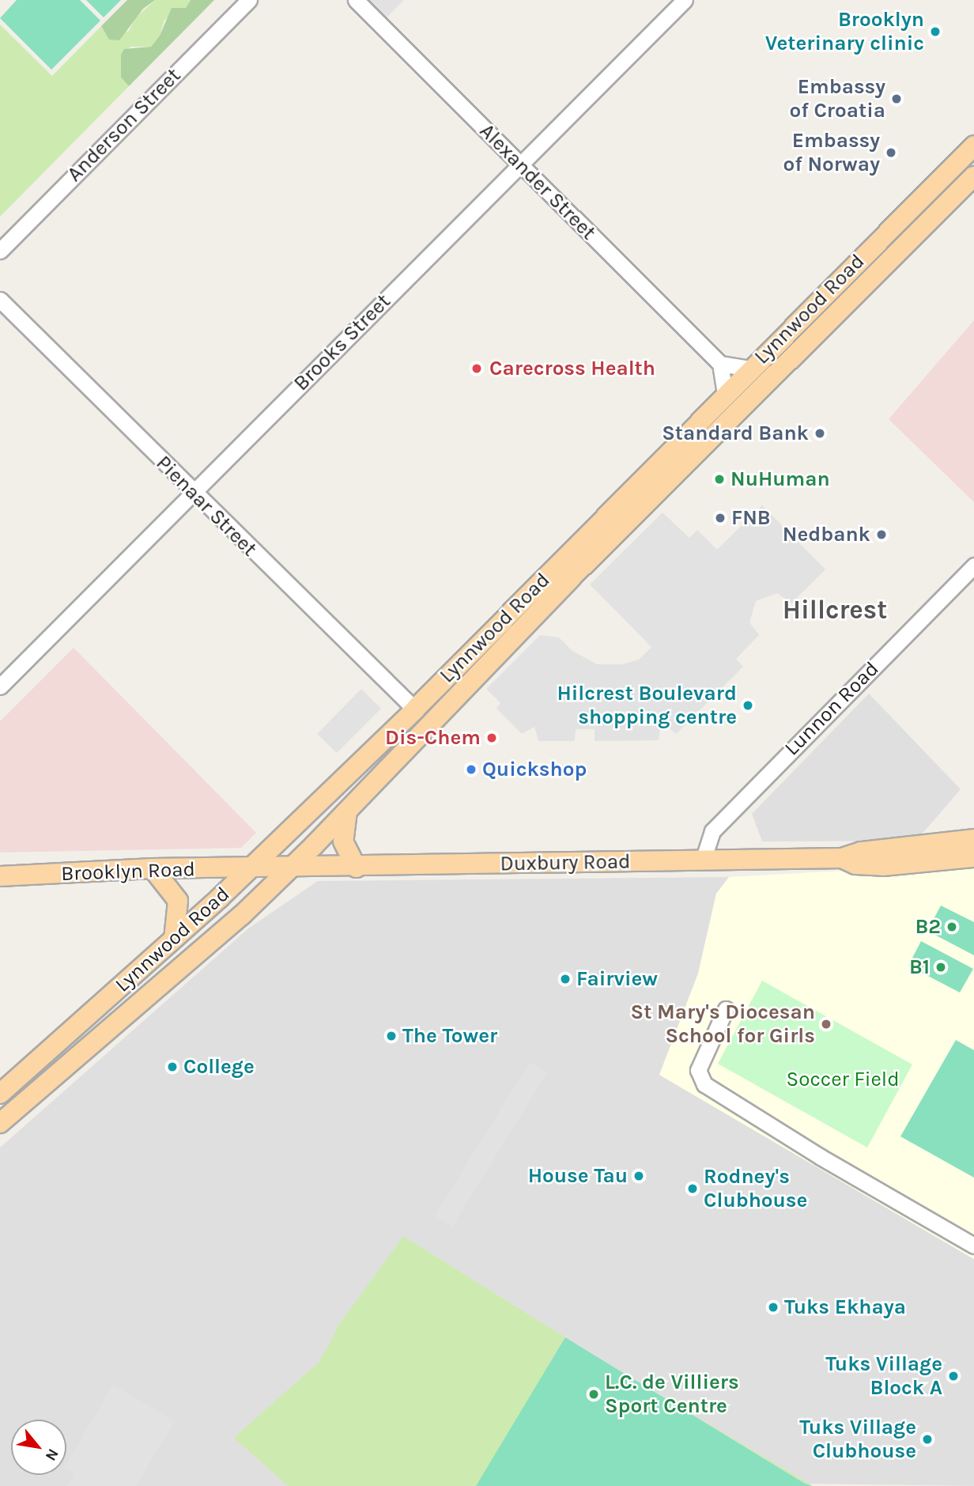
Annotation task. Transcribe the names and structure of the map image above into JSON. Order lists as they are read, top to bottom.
{
  "streets": {
    "main road": ["Lynnwood Road", "Duxbury Road", "Brooklyn Road"],
    "street": [
      "Anderson Street",
      "Alexander Street",
      "Brooks Street",
      "Pienaar Street",
      "Lunnon Road"
    ]
  },
  "crossings": [
    ["Alexander Street", "Brooks Street"],
    ["Lynnwood Road", "Pienaar Street"],
    ["Lynnwood Road", "Duxbury Road"],
    ["Lynnwood Road", "Brooklyn Road"],
    ["Brooks Street", "Pienaar Street"],
    ["Lunnon Road", "Duxbury Road"],
    ["Duxbury Road", "Brooklyn Road"]
  ],
  "districts": ["Hillcrest"],
  "parks": ["Soccer Field"],
  "places": [
    "Brooklyn Veterinary clinic",
    "Embassy of Croatia",
    "Embassy of Norway",
    "Carecross Health",
    "Standard Bank",
    "NuHuman",
    "FNB",
    "Nedbank",
    "Hilcrest Boulevard shopping centre",
    "Dis-Chem",
    "Quickshop",
    "B2",
    "B1",
    "Fairview",
    "St Mary's Diocesan School for Girls",
    "The Tower",
    "College",
    "House Tau",
    "Rodney's Clubhouse",
    "Tuks Ekhaya",
    "Tuks Village Block A",
    "L.C. de Villiers Sport Centre",
    "Tuks Village Clubhouse"
  ],
  "north": "bottom right"
}
